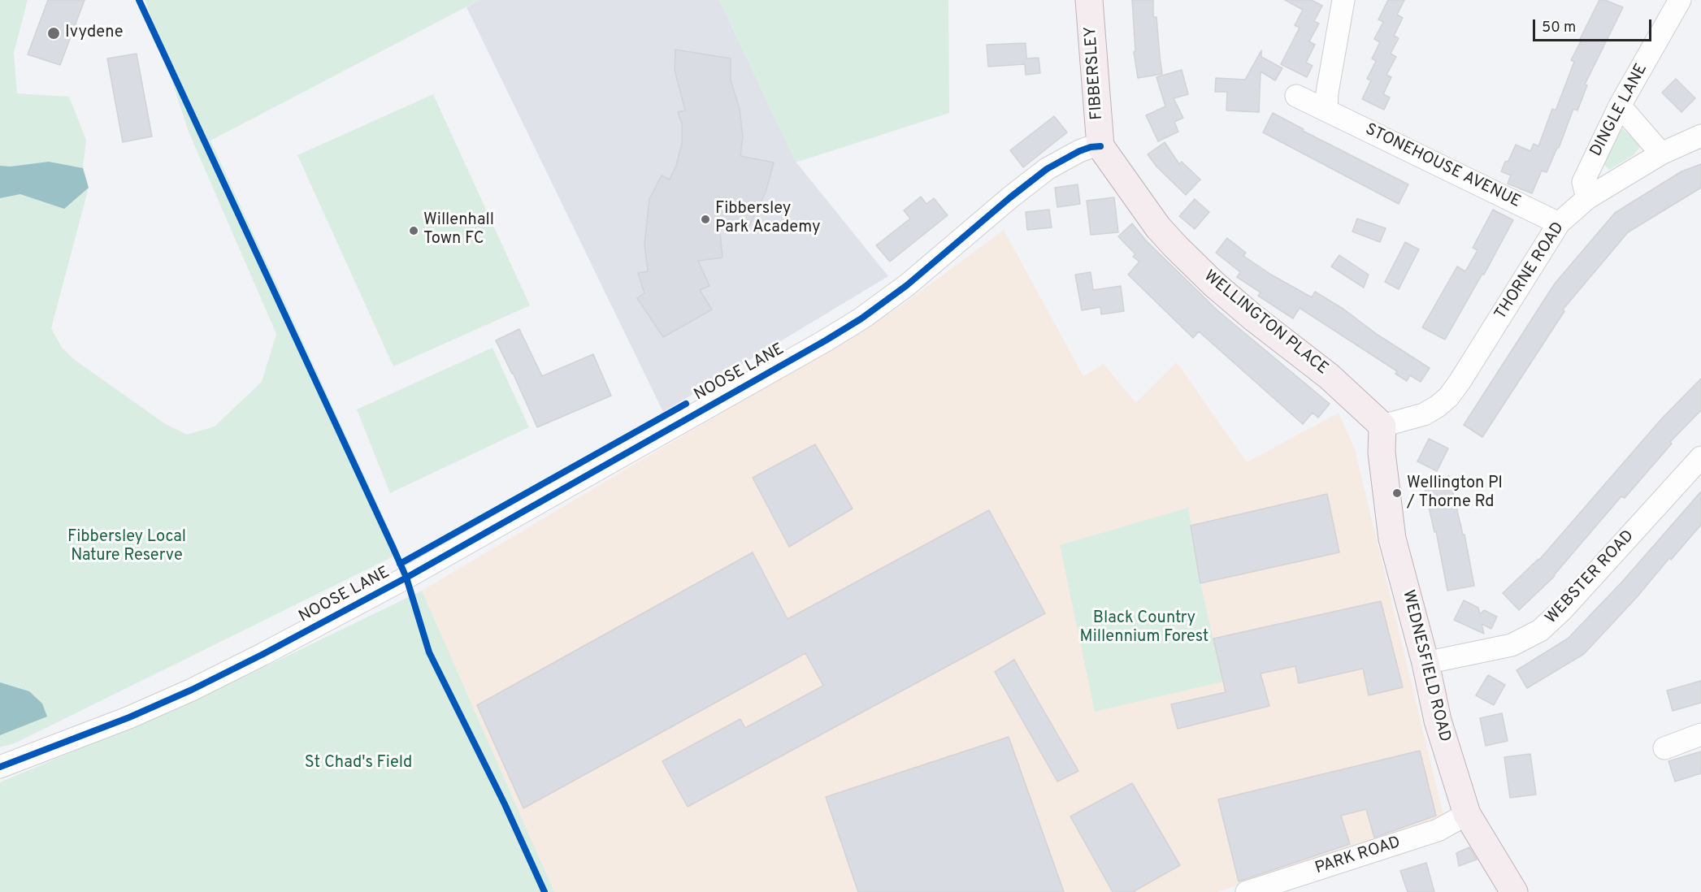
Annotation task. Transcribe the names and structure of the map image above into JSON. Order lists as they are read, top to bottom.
{
  "streets": {
    "main road": ["FIBBERSLEY", "WELLINGTON PLACE", "WEDNESFIELD ROAD"],
    "street": [
      "DINGLE LANE",
      "STONEHOUSE AVENUE",
      "THORNE ROAD",
      "NOOSE LANE",
      "WEBSTER ROAD",
      "PARK ROAD"
    ]
  },
  "crossings": [
    ["FIBBERSLEY", "WELLINGTON PLACE"],
    ["FIBBERSLEY", "NOOSE LANE"],
    ["DINGLE LANE", "THORNE ROAD"],
    ["STONEHOUSE AVENUE", "THORNE ROAD"],
    ["THORNE ROAD", "WELLINGTON PLACE"],
    ["THORNE ROAD", "WEDNESFIELD ROAD"],
    ["WELLINGTON PLACE", "NOOSE LANE"],
    ["WELLINGTON PLACE", "WEDNESFIELD ROAD"],
    ["WEBSTER ROAD", "WEDNESFIELD ROAD"],
    ["WEDNESFIELD ROAD", "PARK ROAD"]
  ],
  "parks": ["Fibbersley Local Nature Reserve", "Black Country Millennium Forest", "St Chad's Field"],
  "places": [
    "Ivydene",
    "Fibbersley Park Academy",
    "Willenhall Town FC",
    "Wellington Pl / Thorne Rd"
  ],
  "scale_bar": "50 m"
}
